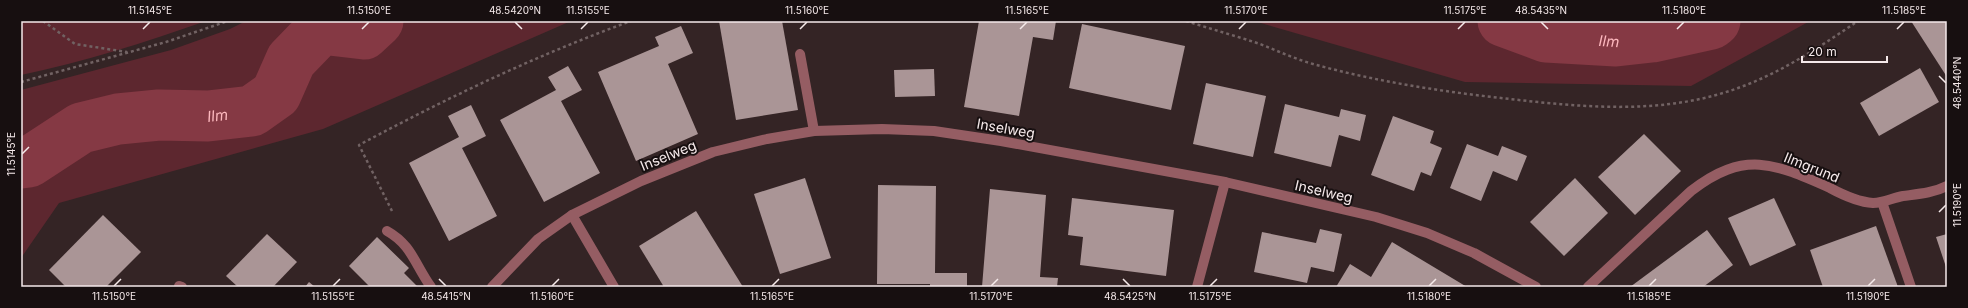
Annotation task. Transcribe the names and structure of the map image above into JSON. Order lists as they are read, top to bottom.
{
  "streets": {
    "street": ["Inselweg", "Ilmgrund"]
  },
  "water": ["Ilm"],
  "scale_bar": "20 m",
  "coordinates": [
    "11.5145°E",
    "11.5150°E",
    "48.5420°N",
    "11.5155°E",
    "11.5160°E",
    "11.5165°E",
    "11.5170°E",
    "11.5175°E",
    "48.5435°N",
    "11.5180°E",
    "11.5185°E",
    "48.5440°N",
    "11.5190°E",
    "48.5415°N",
    "48.5425°N"
  ]
}
